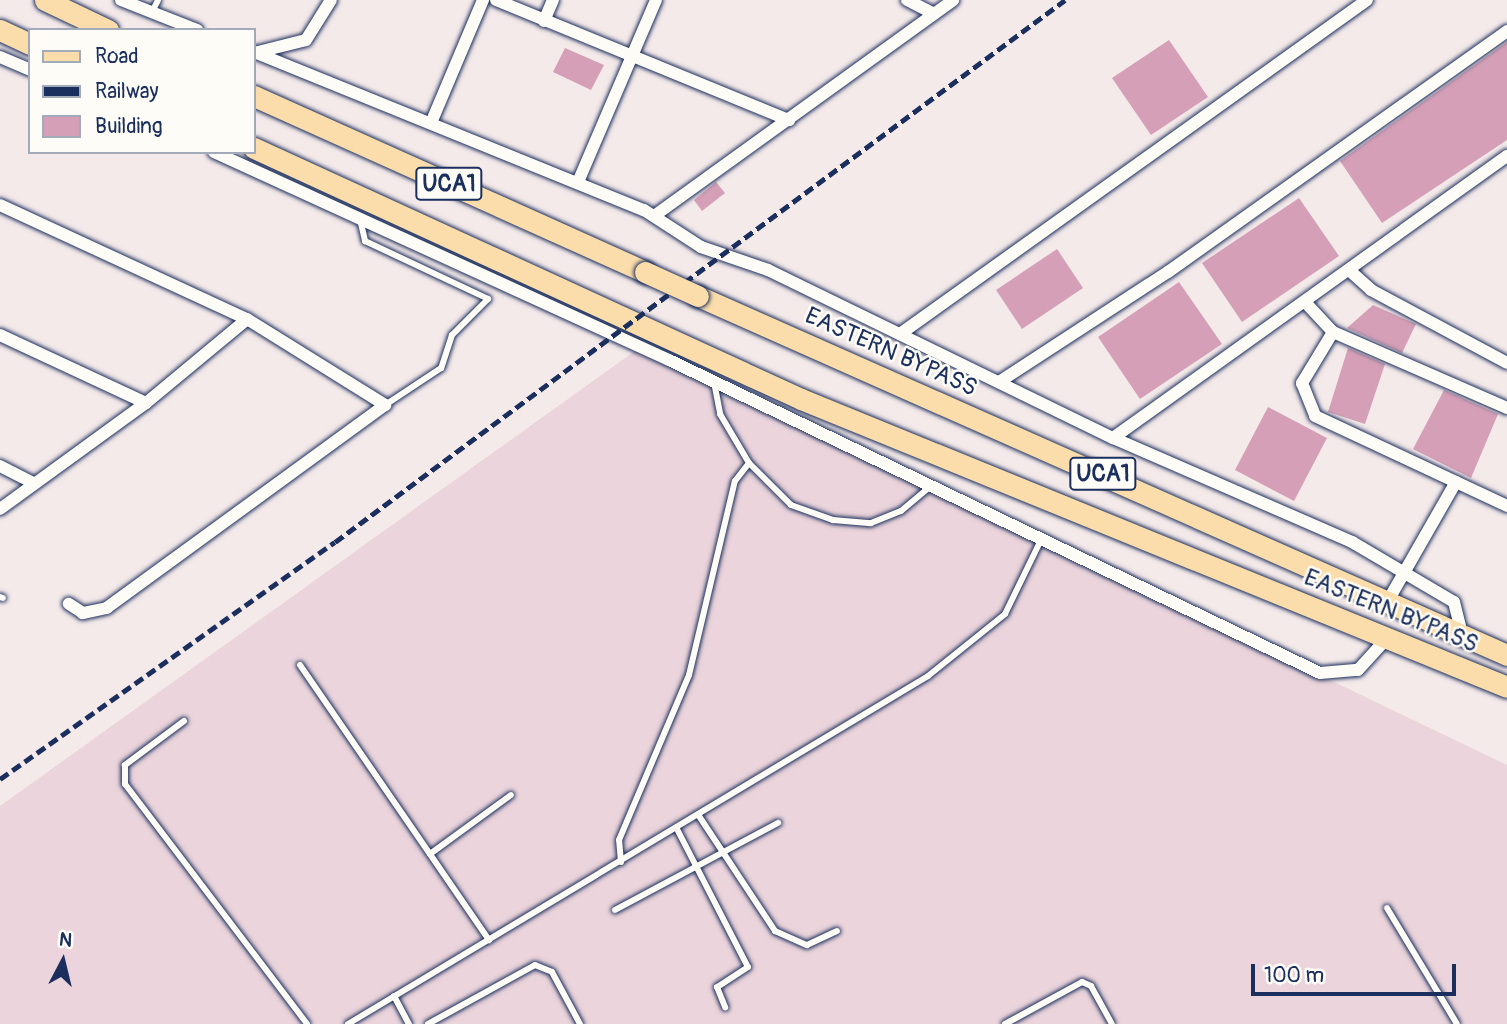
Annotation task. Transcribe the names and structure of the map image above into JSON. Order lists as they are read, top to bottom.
{
  "streets": {
    "main road": ["UCA1", "EASTERN BYPASS"]
  },
  "legend": ["Road", "Railway", "Building"],
  "scale_bar": "100 m",
  "north": "top"
}
